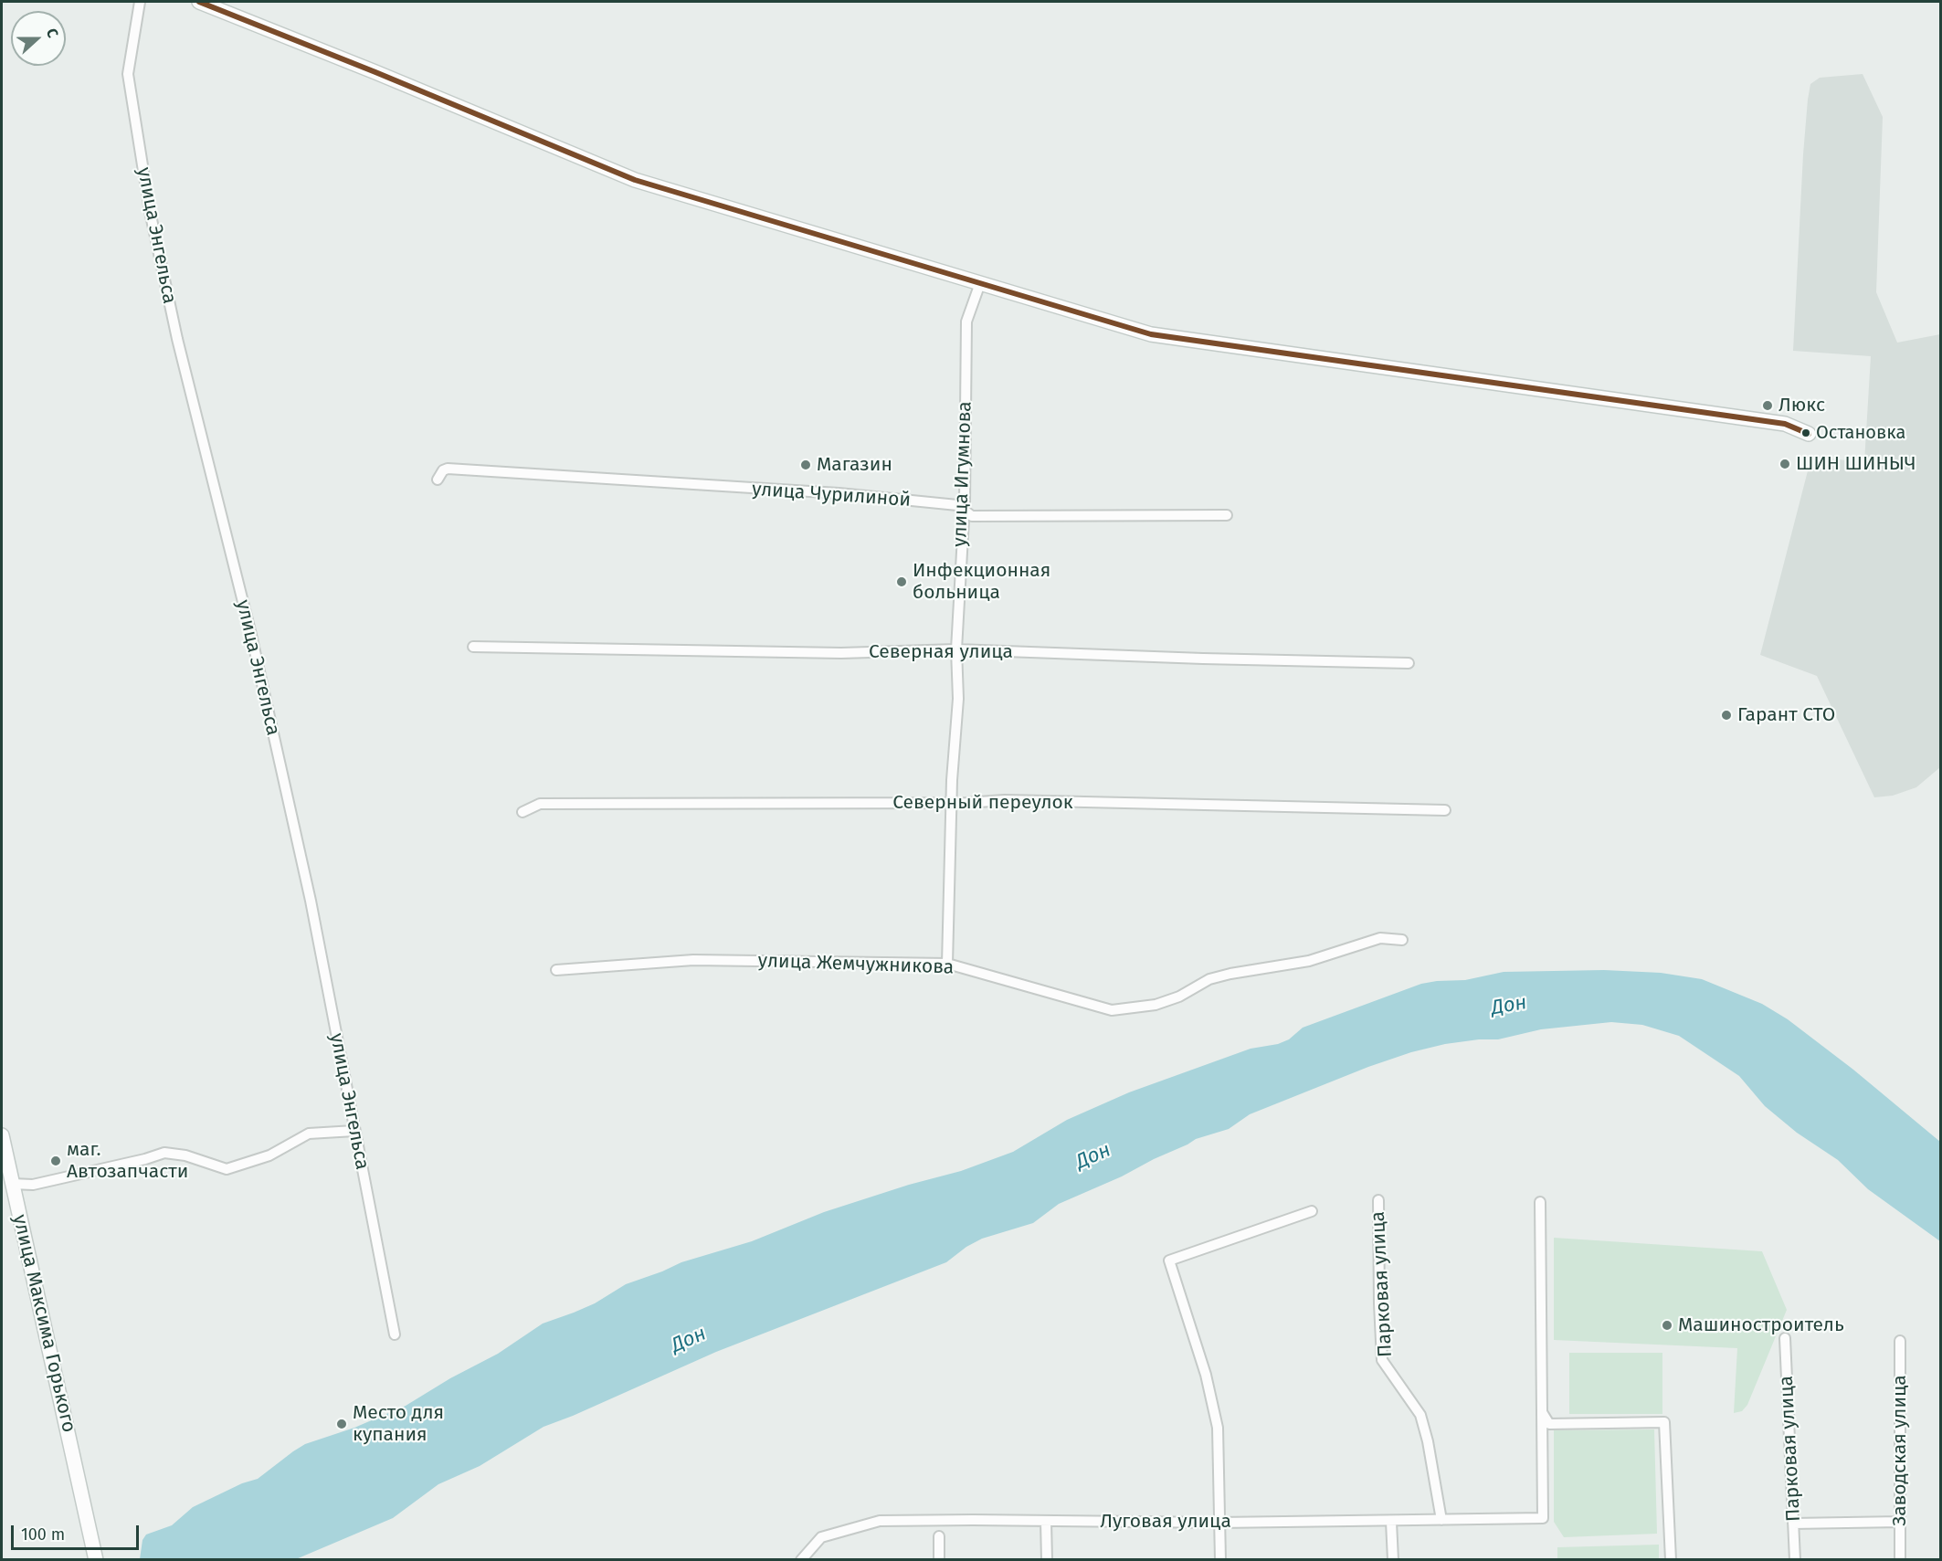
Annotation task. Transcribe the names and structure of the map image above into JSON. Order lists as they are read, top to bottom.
{
  "streets": {
    "street": [
      "улица Энгельса",
      "улица Игумнова",
      "улица Чурилиной",
      "Северная улица",
      "Северный переулок",
      "улица Жемчужникова",
      "Парковая улица",
      "улица Максима Горького",
      "Заводская улица",
      "Луговая улица"
    ]
  },
  "crossings": [
    ["улица Игумнова", "улица Чурилиной"],
    ["улица Игумнова", "Северная улица"],
    ["улица Игумнова", "Северный переулок"],
    ["улица Игумнова", "улица Жемчужникова"],
    ["Парковая улица", "Луговая улица"]
  ],
  "water": ["Дон"],
  "places": [
    "Люкс",
    "Остановка",
    "ШИН ШИНЫЧ",
    "Магазин",
    "Инфекционная больница",
    "Гарант СТО",
    "маг. Автозапчасти",
    "Машиностроитель",
    "Место для купания"
  ],
  "scale_bar": "100 m",
  "north": "right"
}
